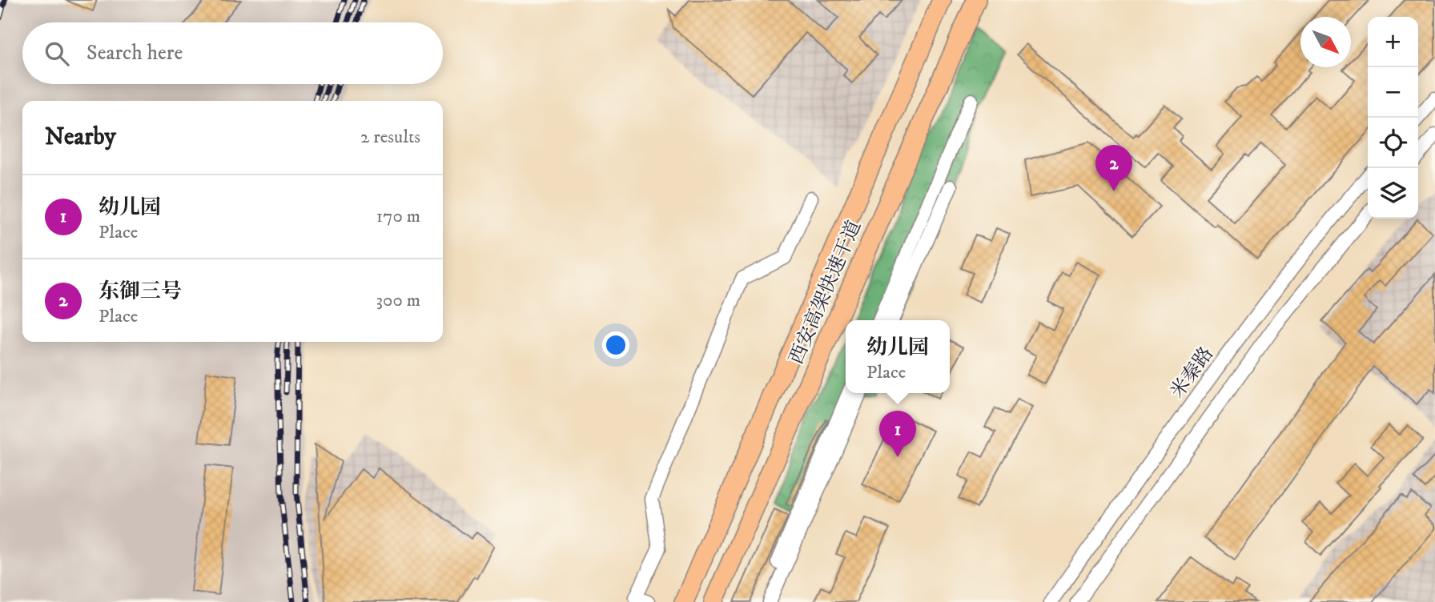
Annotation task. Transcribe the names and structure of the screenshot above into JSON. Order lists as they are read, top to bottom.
{
  "streets": {
    "highway": ["西安高架快速干道"],
    "street": ["米秦路"]
  },
  "north": "bottom right",
  "page": {
    "map_buttons": ["+", "−"],
    "search": "Search here",
    "heading": ["Nearby", "2 results"],
    "pins": ["2", "1"],
    "list": [
      {
        "mark": "1",
        "name": "幼儿园",
        "note": "Place",
        "value": "170 m"
      },
      {
        "mark": "2",
        "name": "东御三号",
        "note": "Place",
        "value": "300 m"
      }
    ],
    "popup": ["幼儿园", "Place"]
  }
}
